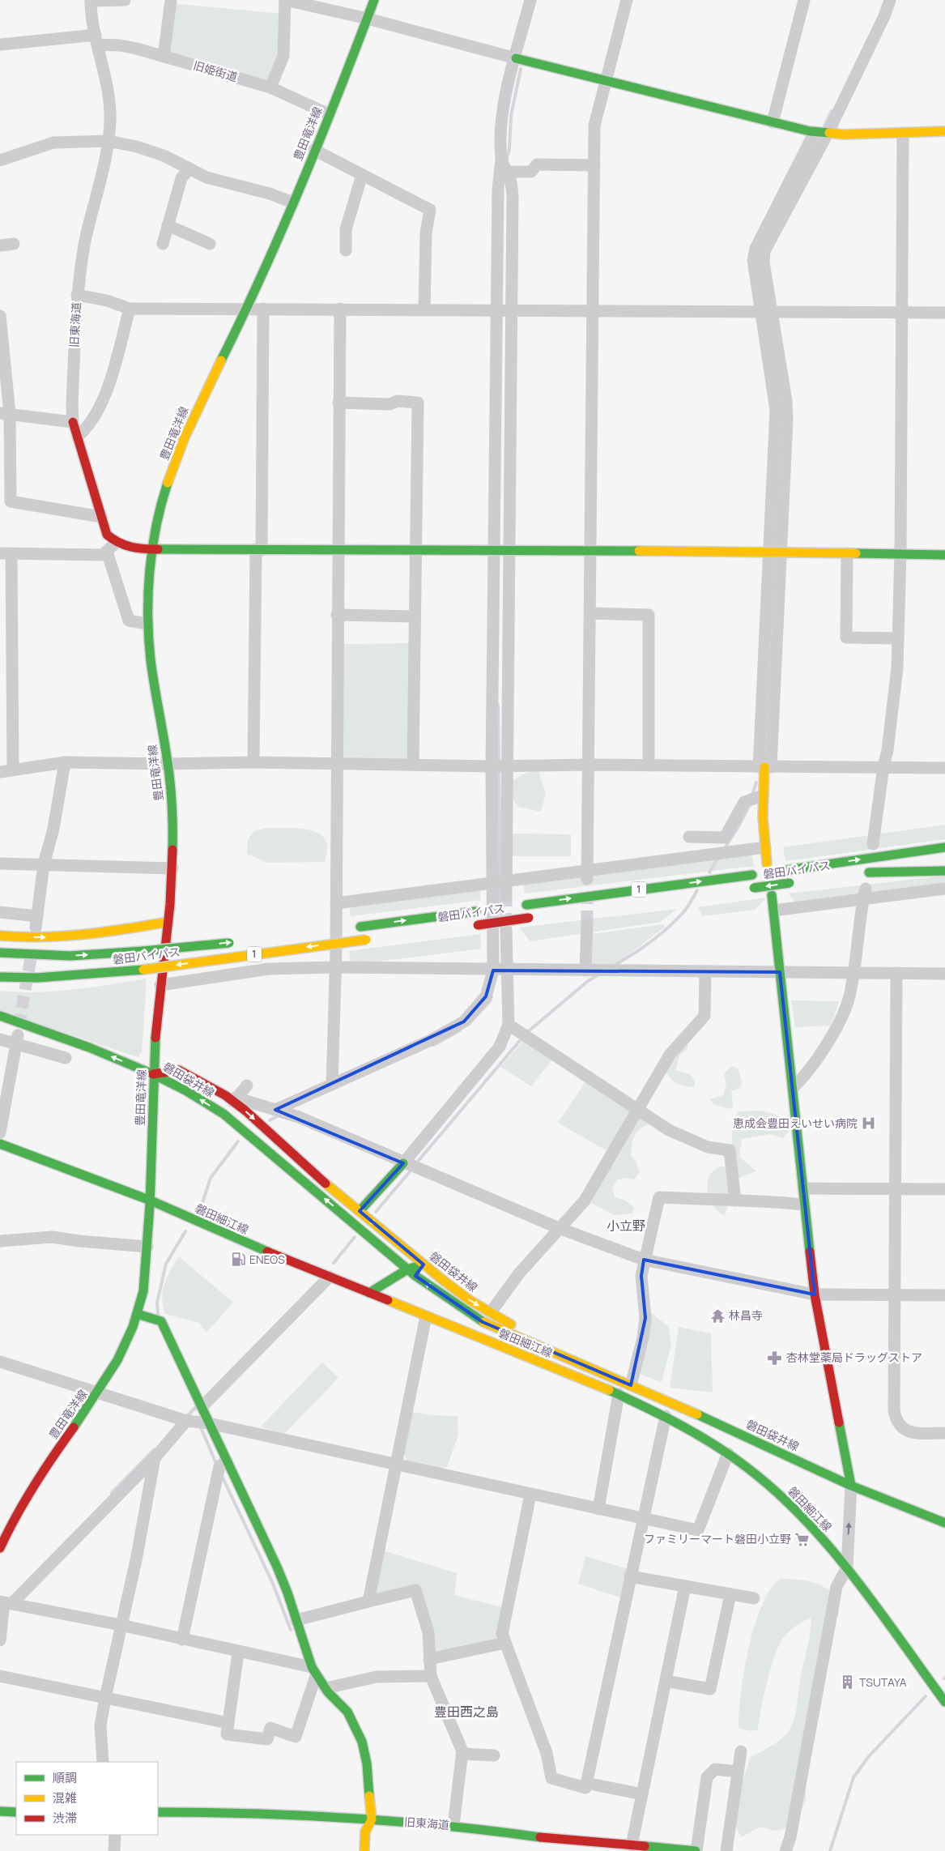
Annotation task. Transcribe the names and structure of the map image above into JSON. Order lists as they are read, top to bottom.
{
  "streets": {
    "main road": [
      "豊田竜洋線",
      "旧東海道",
      "磐田バイパス",
      "1",
      "磐田袋井線",
      "磐田細江線"
    ],
    "street": ["旧姫街道"]
  },
  "crossings": [
    ["旧姫街道", "豊田竜洋線"],
    ["旧姫街道", "旧東海道"],
    ["豊田竜洋線", "旧東海道"],
    ["豊田竜洋線", "磐田袋井線"],
    ["豊田竜洋線", "磐田細江線"]
  ],
  "districts": ["小立野", "豊田西之島"],
  "places": {
    "hospital": ["恵成会豊田えいせい病院"],
    "fuel station": ["ENEOS"],
    "temple": ["林昌寺"],
    "pharmacy": ["杏林堂薬局ドラッグストア"],
    "supermarket": ["ファミリーマート磐田小立野"],
    "building": ["TSUTAYA"]
  },
  "legend": ["順調", "混雑", "渋滞"]
}
